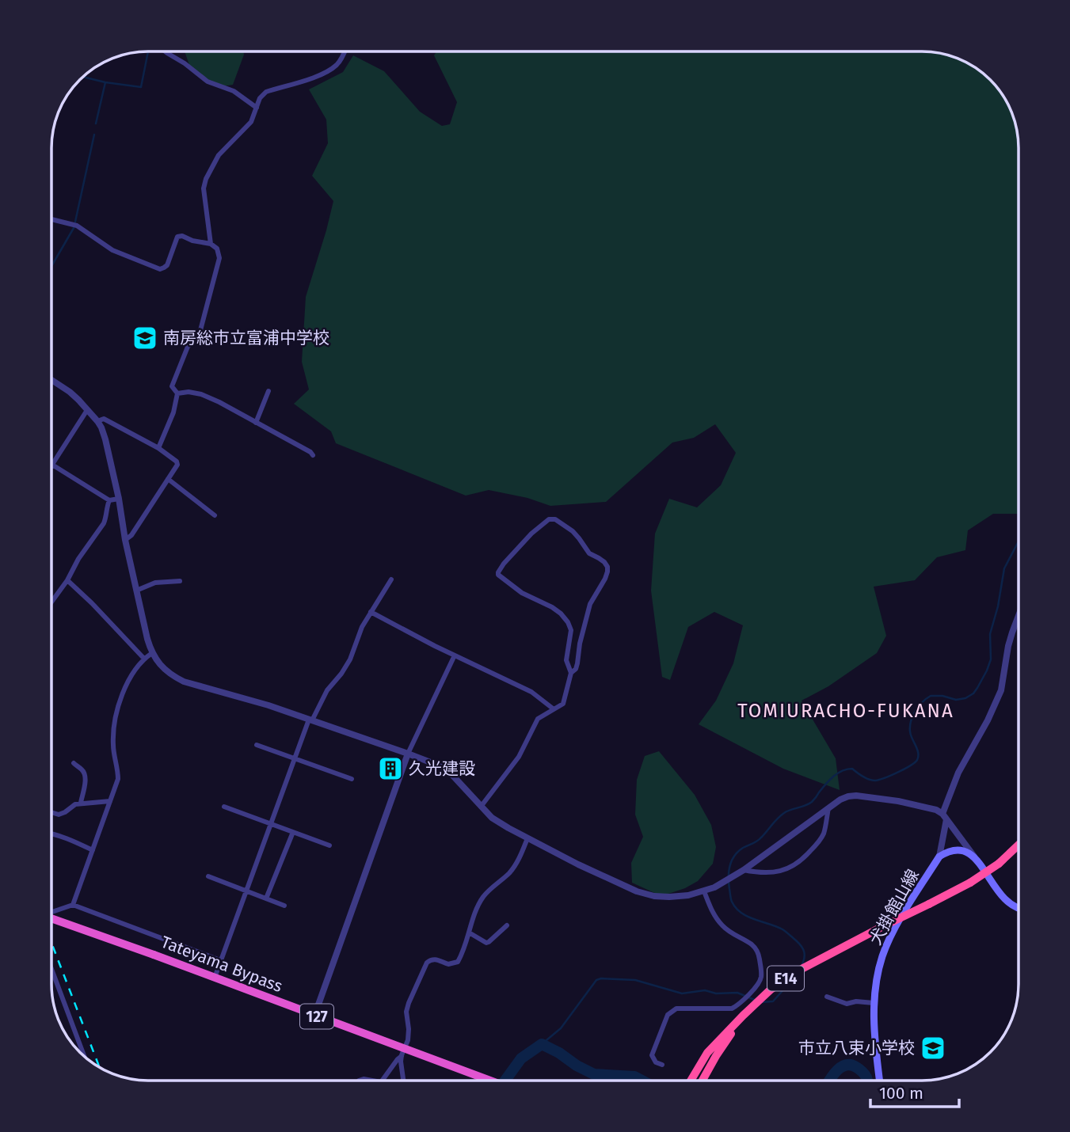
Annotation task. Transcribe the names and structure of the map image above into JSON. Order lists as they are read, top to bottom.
{
  "streets": {
    "highway": ["Tateyama Bypass", "E14", "127"],
    "main road": ["犬掛館山線"]
  },
  "districts": ["TOMIURACHO-FUKANA"],
  "places": {
    "school or university": ["南房総市立富浦中学校", "市立八束小学校"],
    "building": ["久光建設"]
  },
  "scale_bar": "100 m"
}
